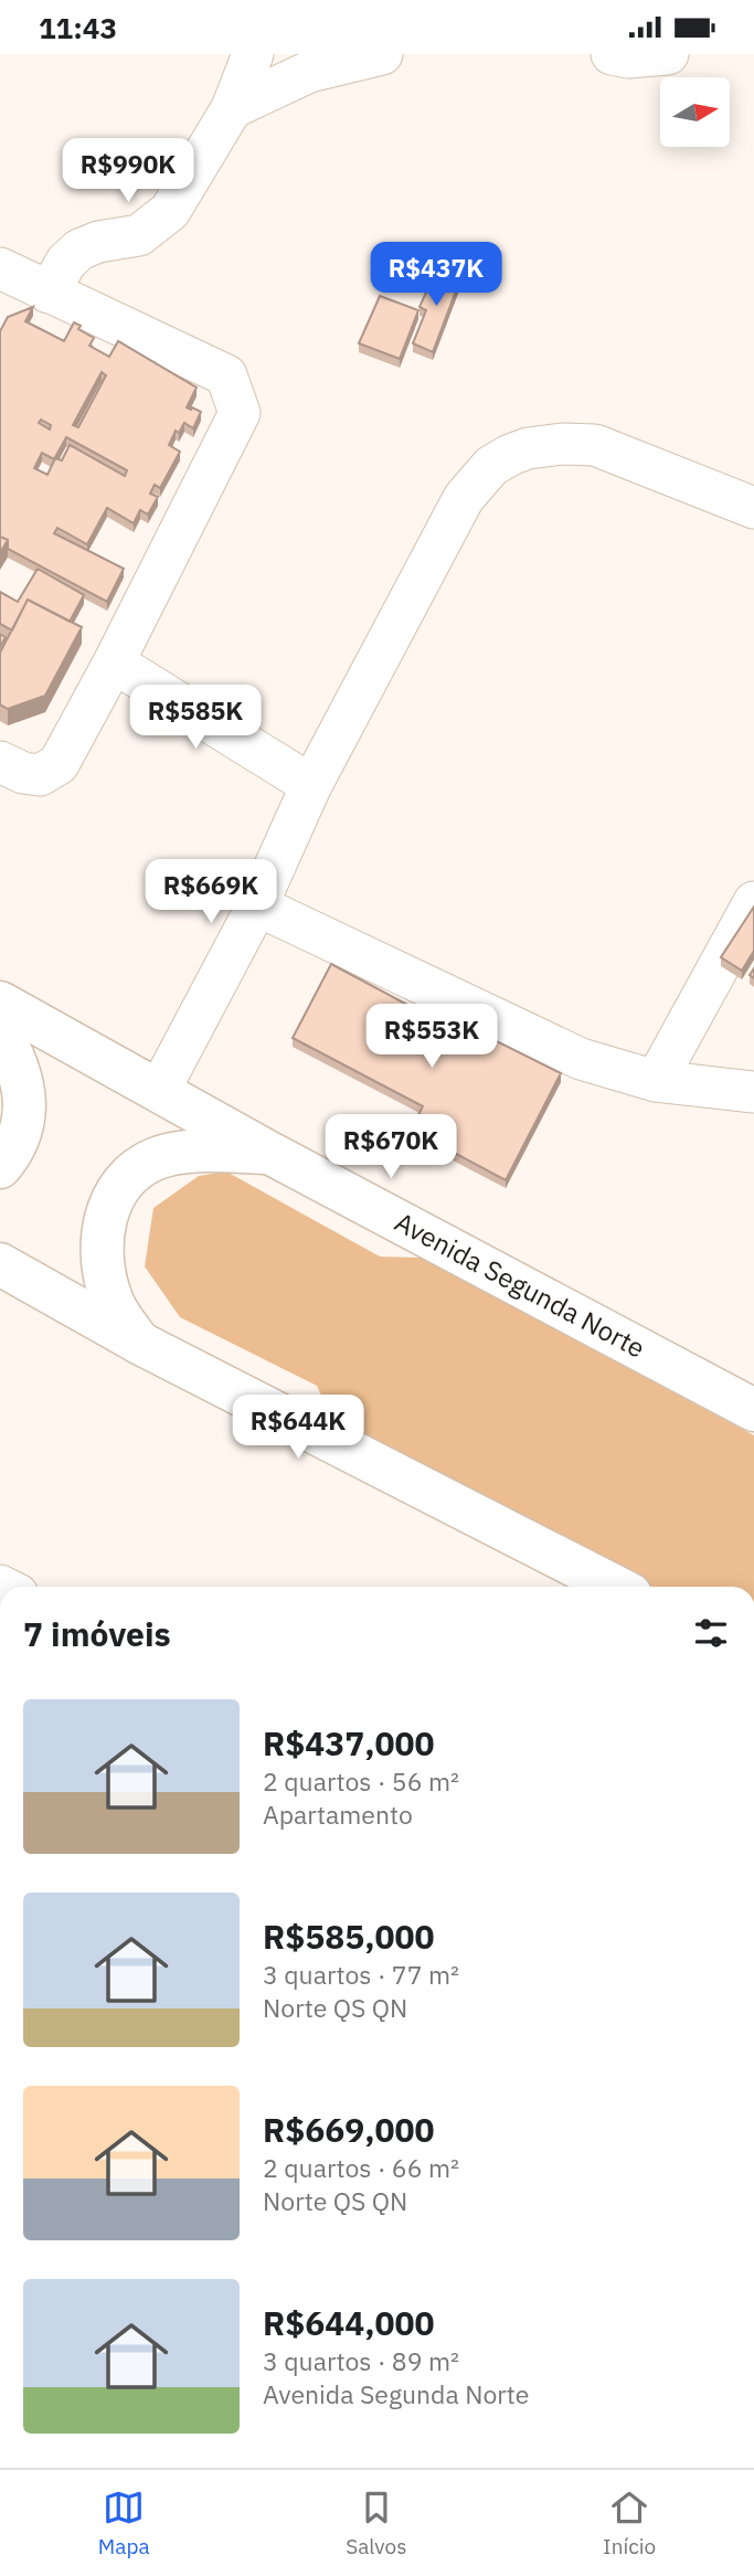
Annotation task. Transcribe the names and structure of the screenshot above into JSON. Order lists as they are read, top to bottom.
{
  "streets": {
    "main road": ["Avenida Segunda Norte"]
  },
  "north": "right",
  "page": {
    "status": "11:43",
    "price": [
      "R$990K",
      "R$437K",
      "R$585K",
      "R$669K",
      "R$553K",
      "R$670K",
      "R$644K"
    ],
    "heading": "7 imóveis",
    "list": [
      {
        "name": "R$437,000",
        "note": "2 quartos · 56 m² · Apartamento"
      },
      {
        "name": "R$585,000",
        "note": "3 quartos · 77 m² · Norte QS QN"
      },
      {
        "name": "R$669,000",
        "note": "2 quartos · 66 m² · Norte QS QN"
      },
      {
        "name": "R$644,000",
        "note": "3 quartos · 89 m² · Avenida Segunda Norte"
      }
    ],
    "tabs": ["Mapa", "Salvos", "Início"]
  }
}
